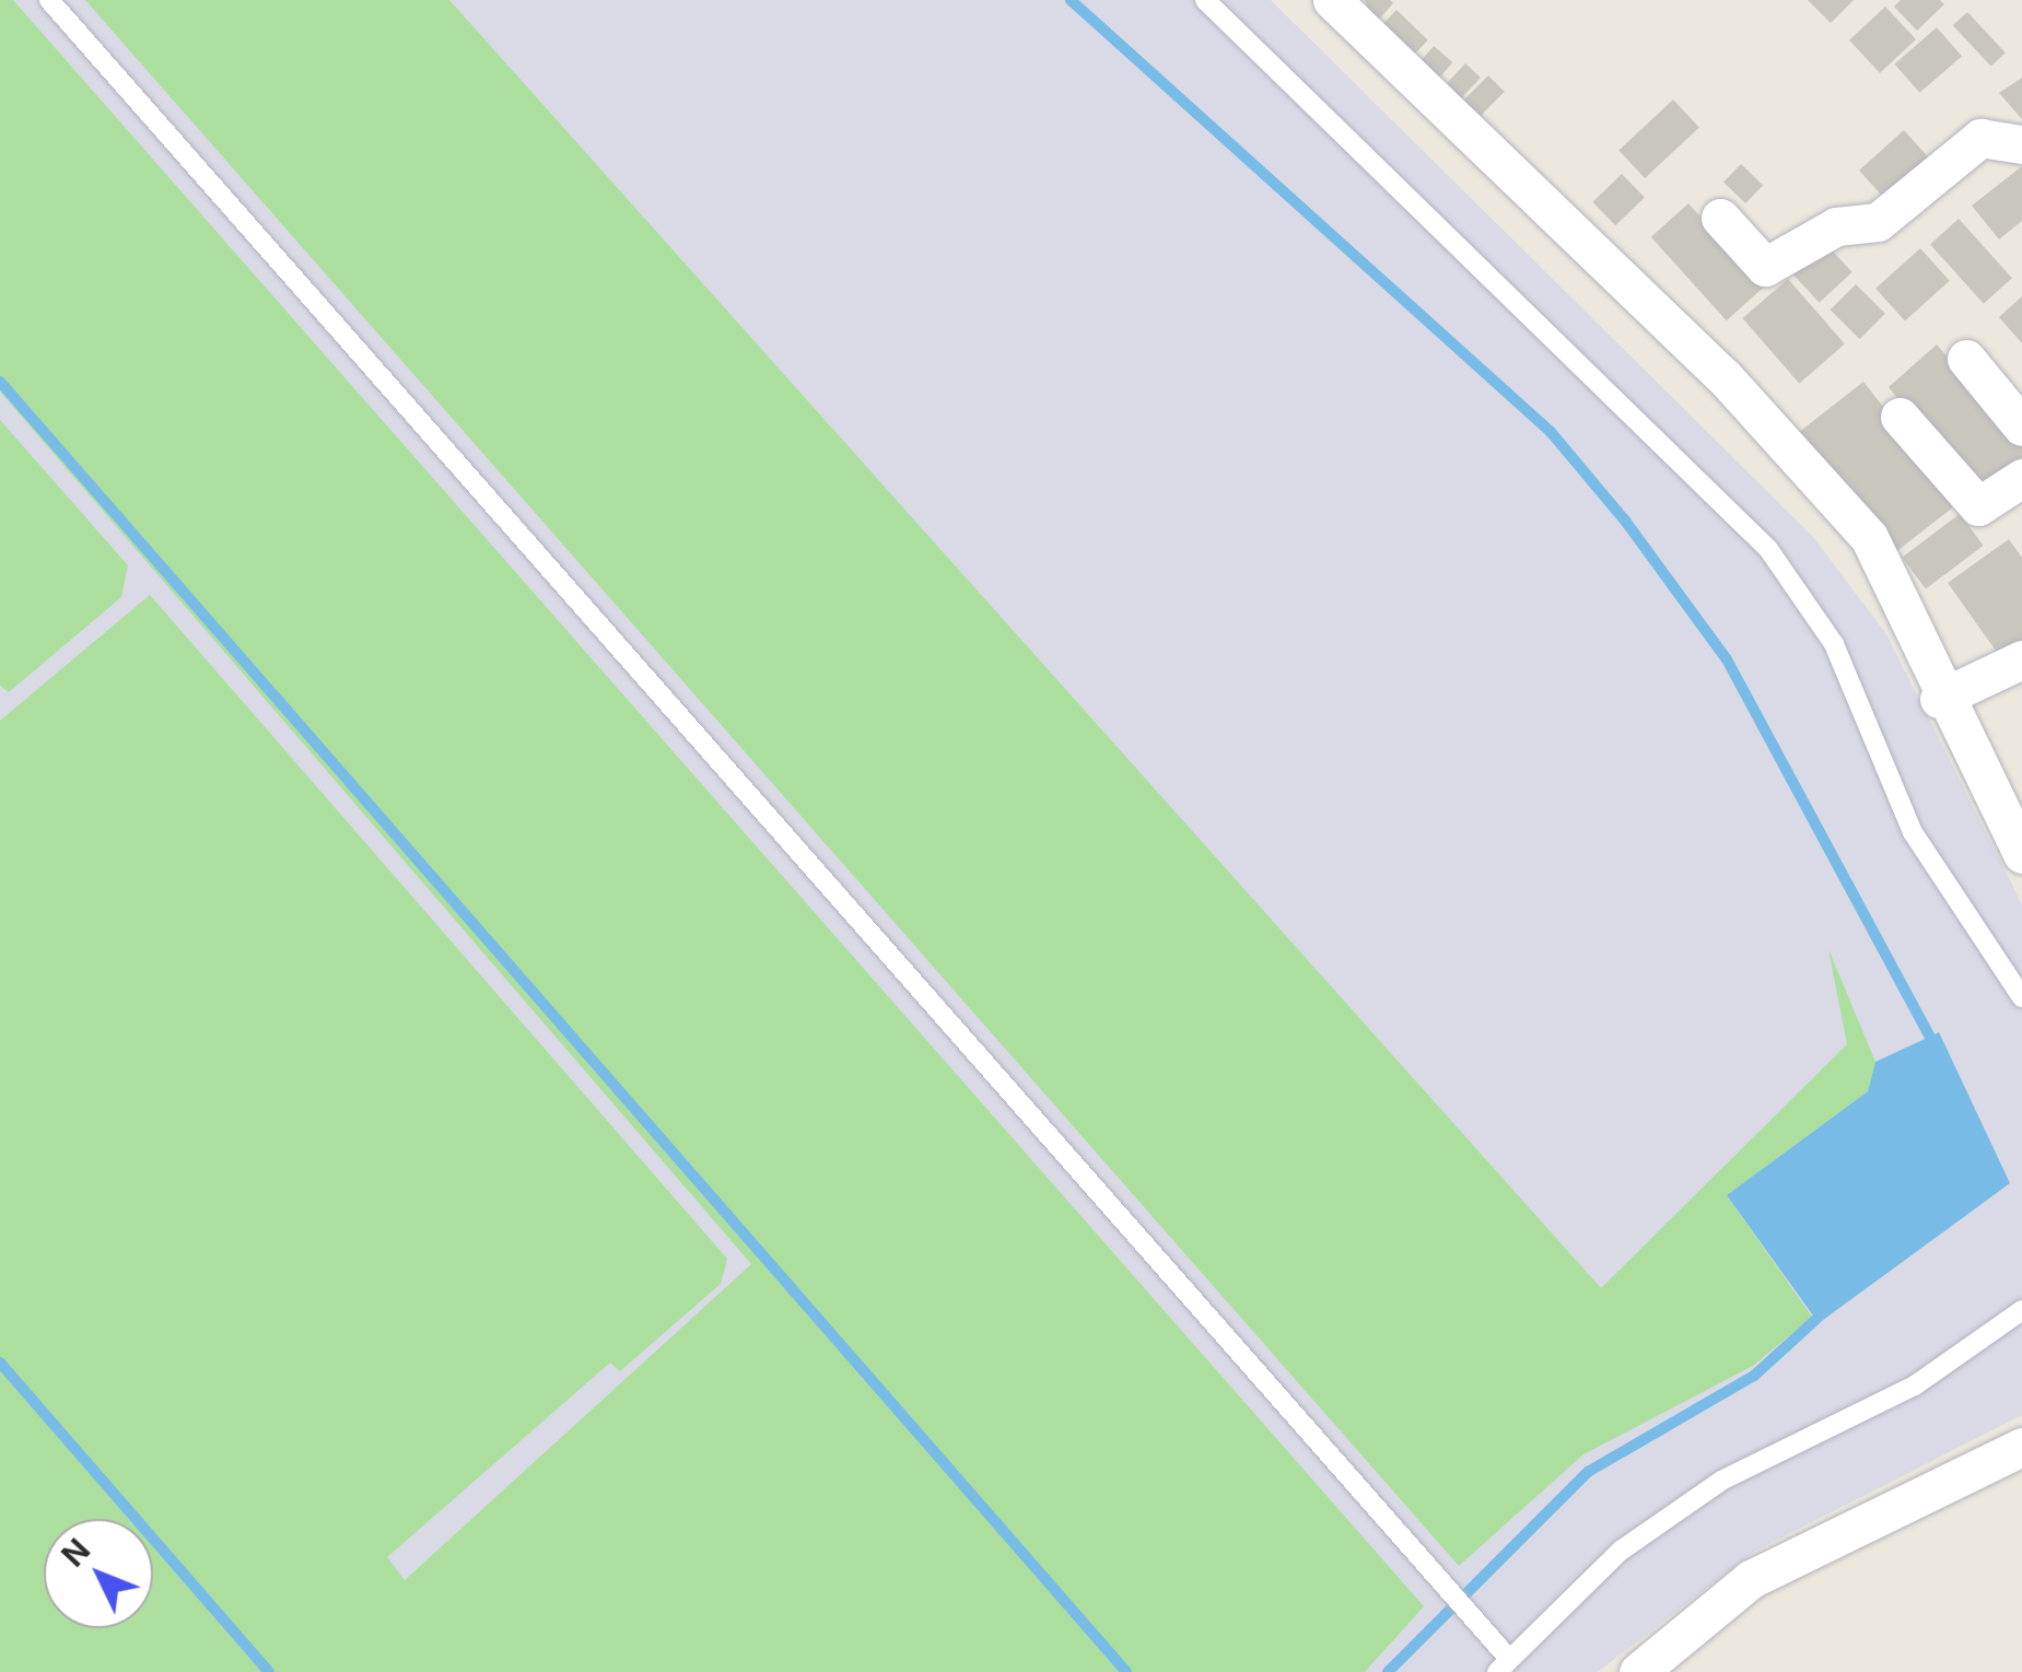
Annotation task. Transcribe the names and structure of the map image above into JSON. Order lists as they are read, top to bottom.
{
  "north": "top left"
}
